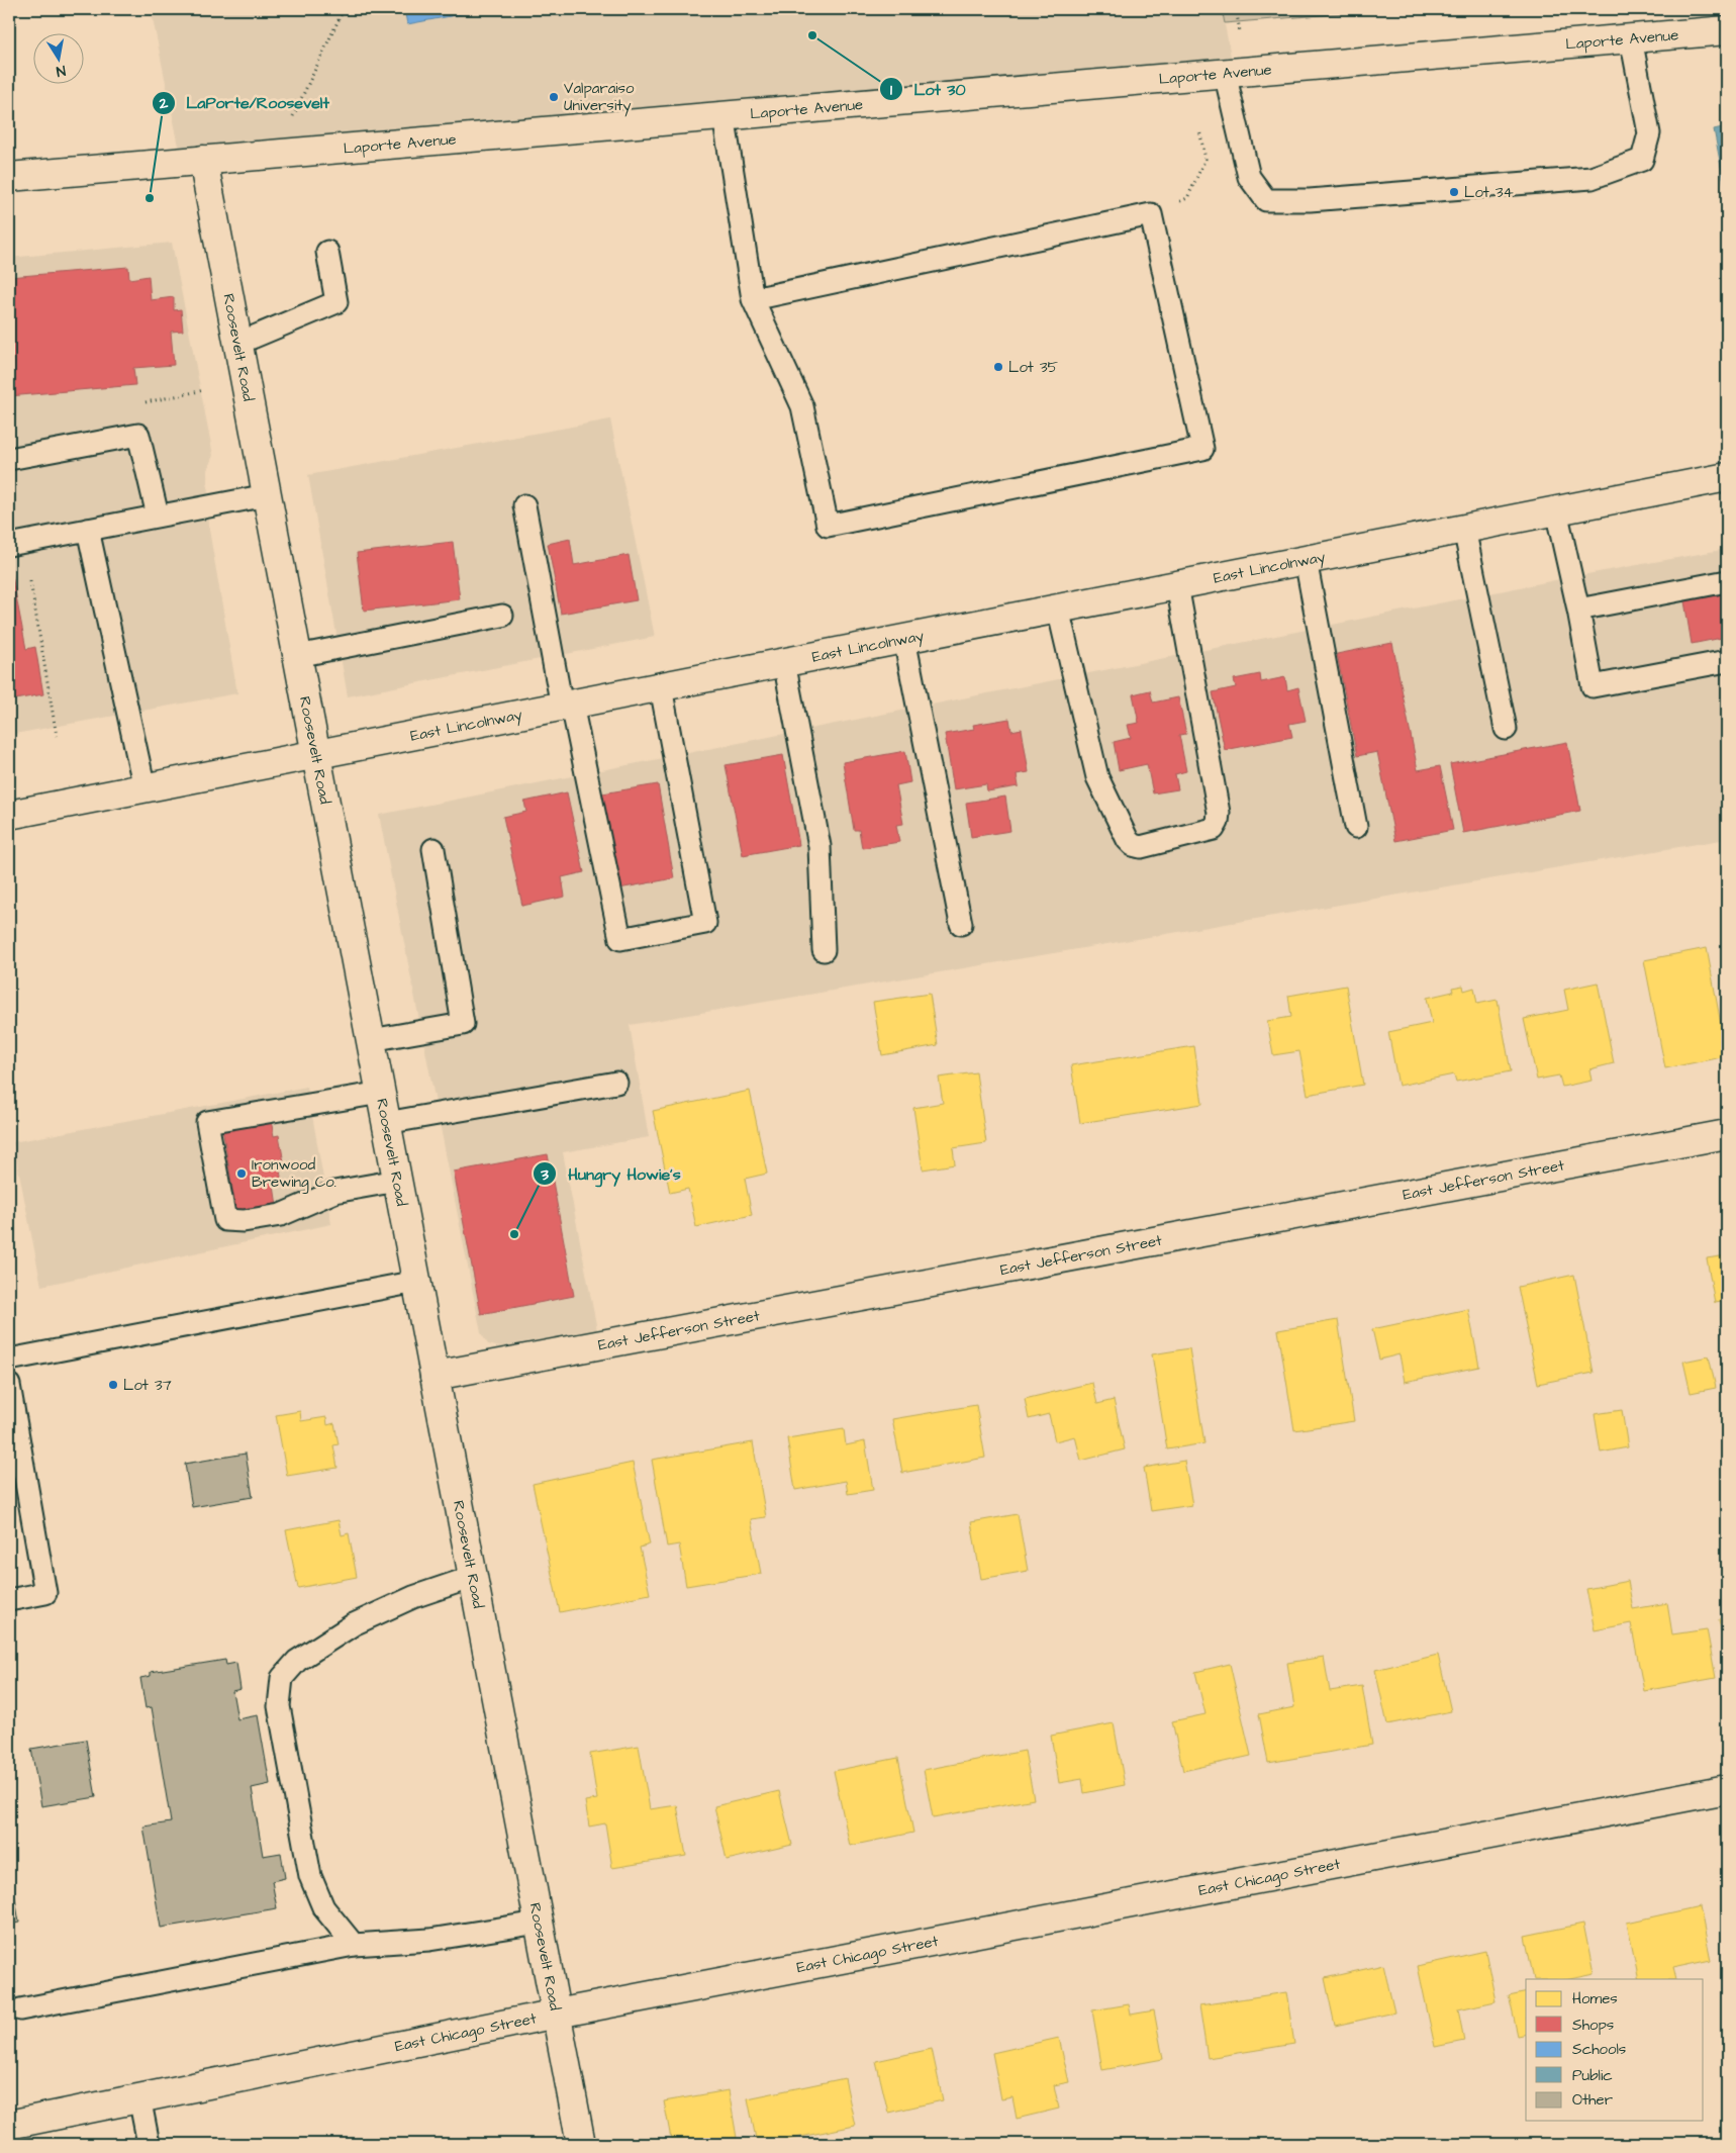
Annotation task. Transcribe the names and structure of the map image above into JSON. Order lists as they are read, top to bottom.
{
  "streets": {
    "street": [
      "Laporte Avenue",
      "Roosevelt Road",
      "East Lincolnway",
      "East Jefferson Street",
      "East Chicago Street"
    ]
  },
  "crossings": [
    ["Laporte Avenue", "Roosevelt Road"],
    ["Roosevelt Road", "East Lincolnway"],
    ["Roosevelt Road", "East Jefferson Street"],
    ["Roosevelt Road", "East Chicago Street"]
  ],
  "places": [
    "Lot 30",
    "Valparaiso University",
    "Lot 34",
    "LaPorte/Roosevelt",
    "Lot 35",
    "Ironwood Brewing Co.",
    "Hungry Howie's",
    "Lot 37"
  ],
  "legend": [
    "Homes",
    "Shops",
    "Schools",
    "Public",
    "Other"
  ],
  "north": "bottom"
}
